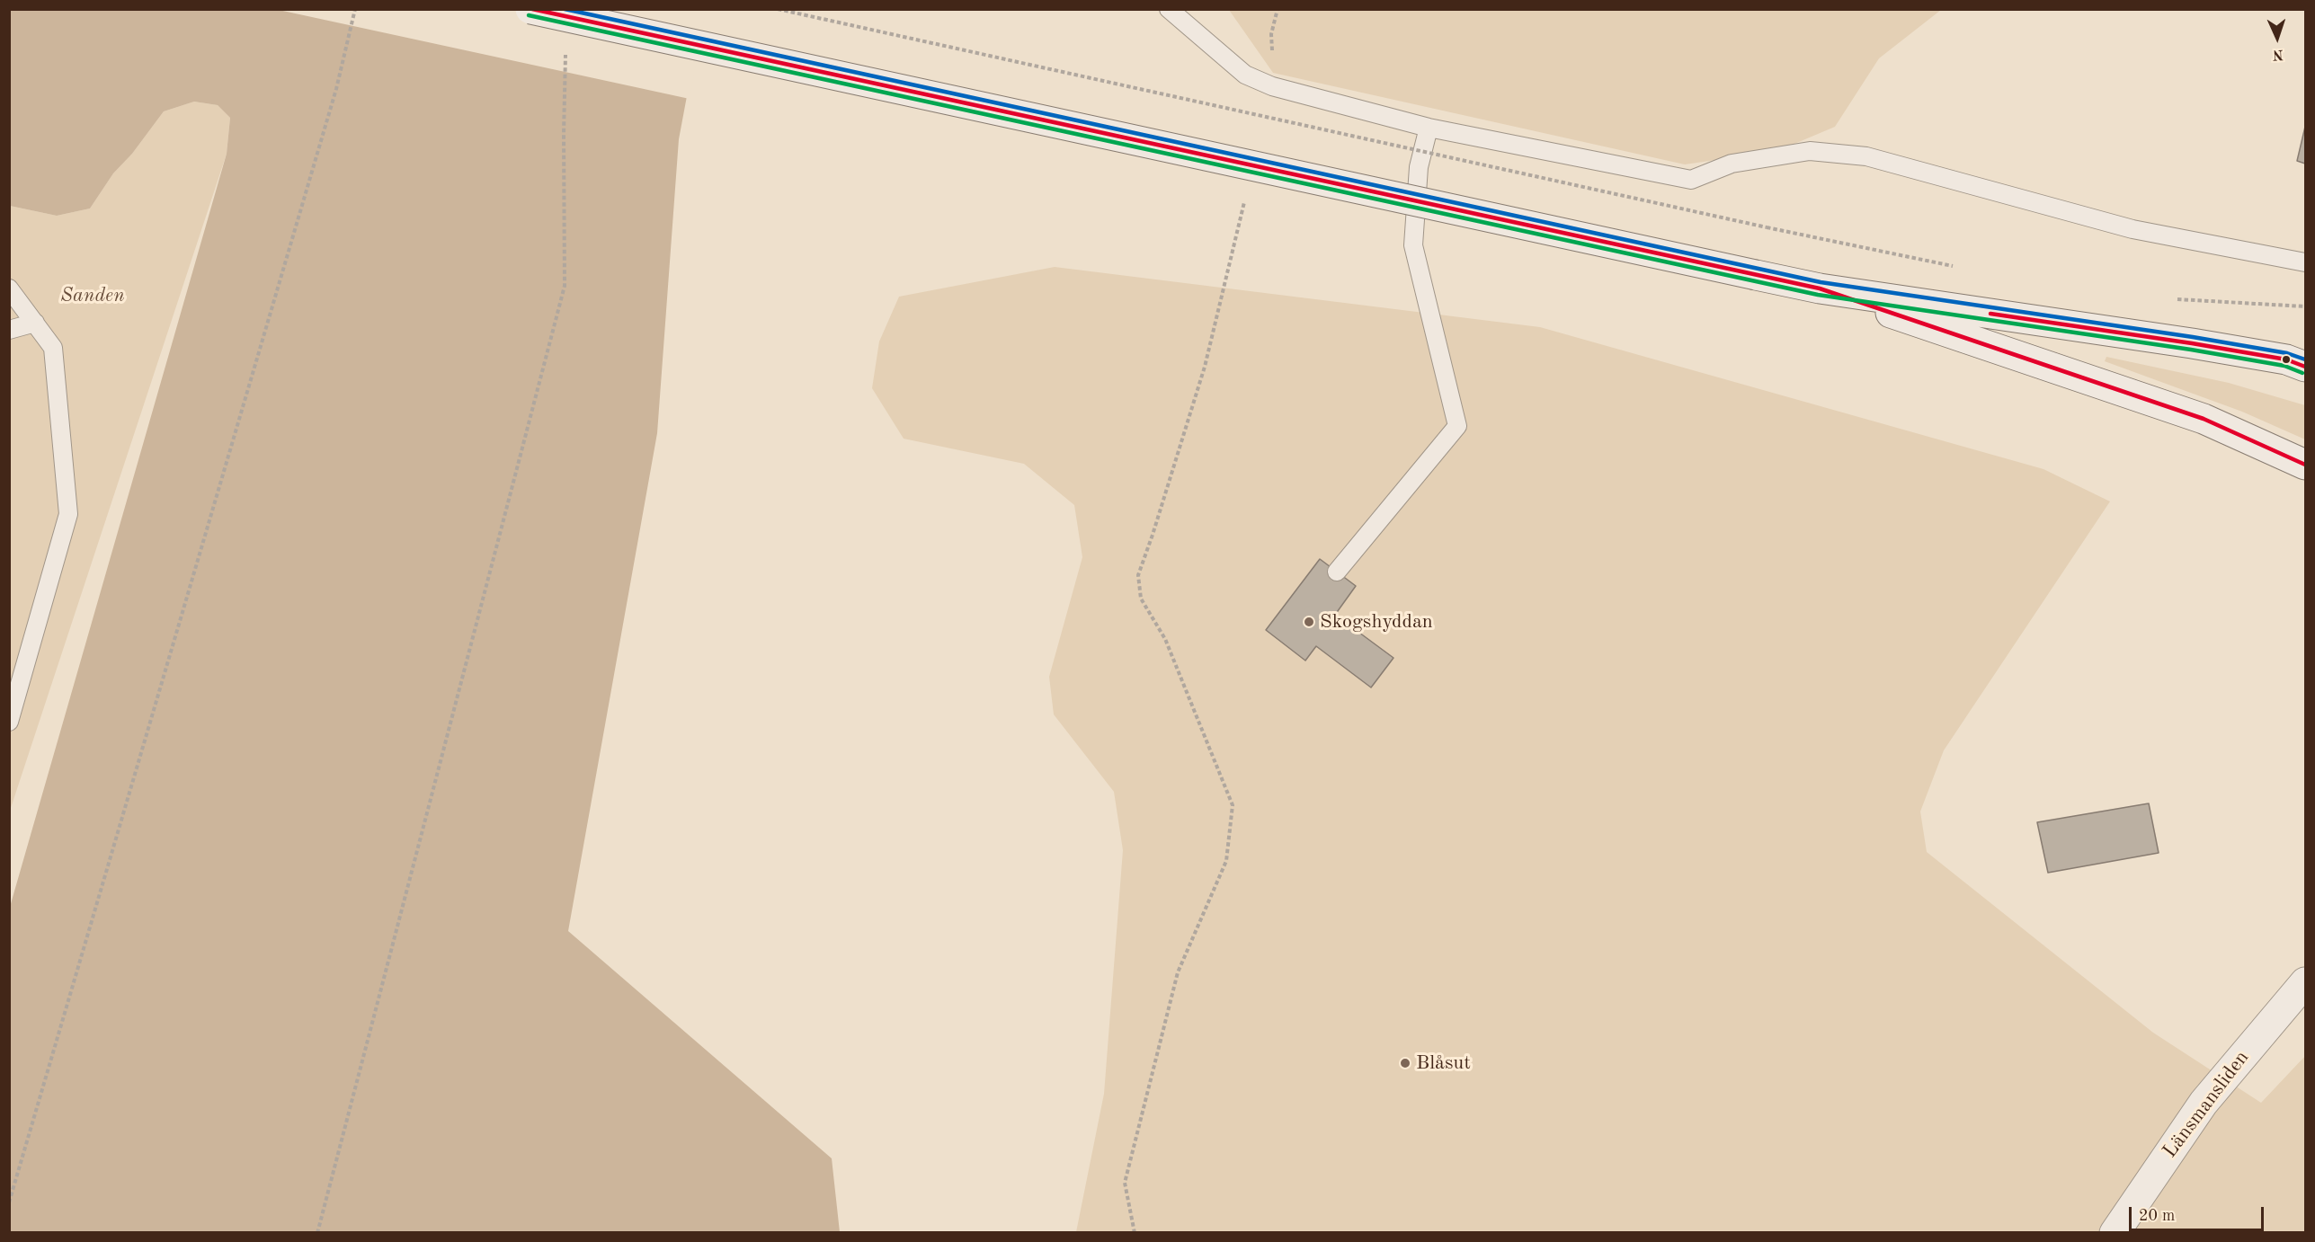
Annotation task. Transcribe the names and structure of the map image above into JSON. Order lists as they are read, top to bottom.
{
  "streets": {
    "main road": ["Länsmansliden"]
  },
  "parks": ["Sanden"],
  "places": ["Skogshyddan", "Blåsut"],
  "scale_bar": "20 m",
  "north": "bottom"
}
